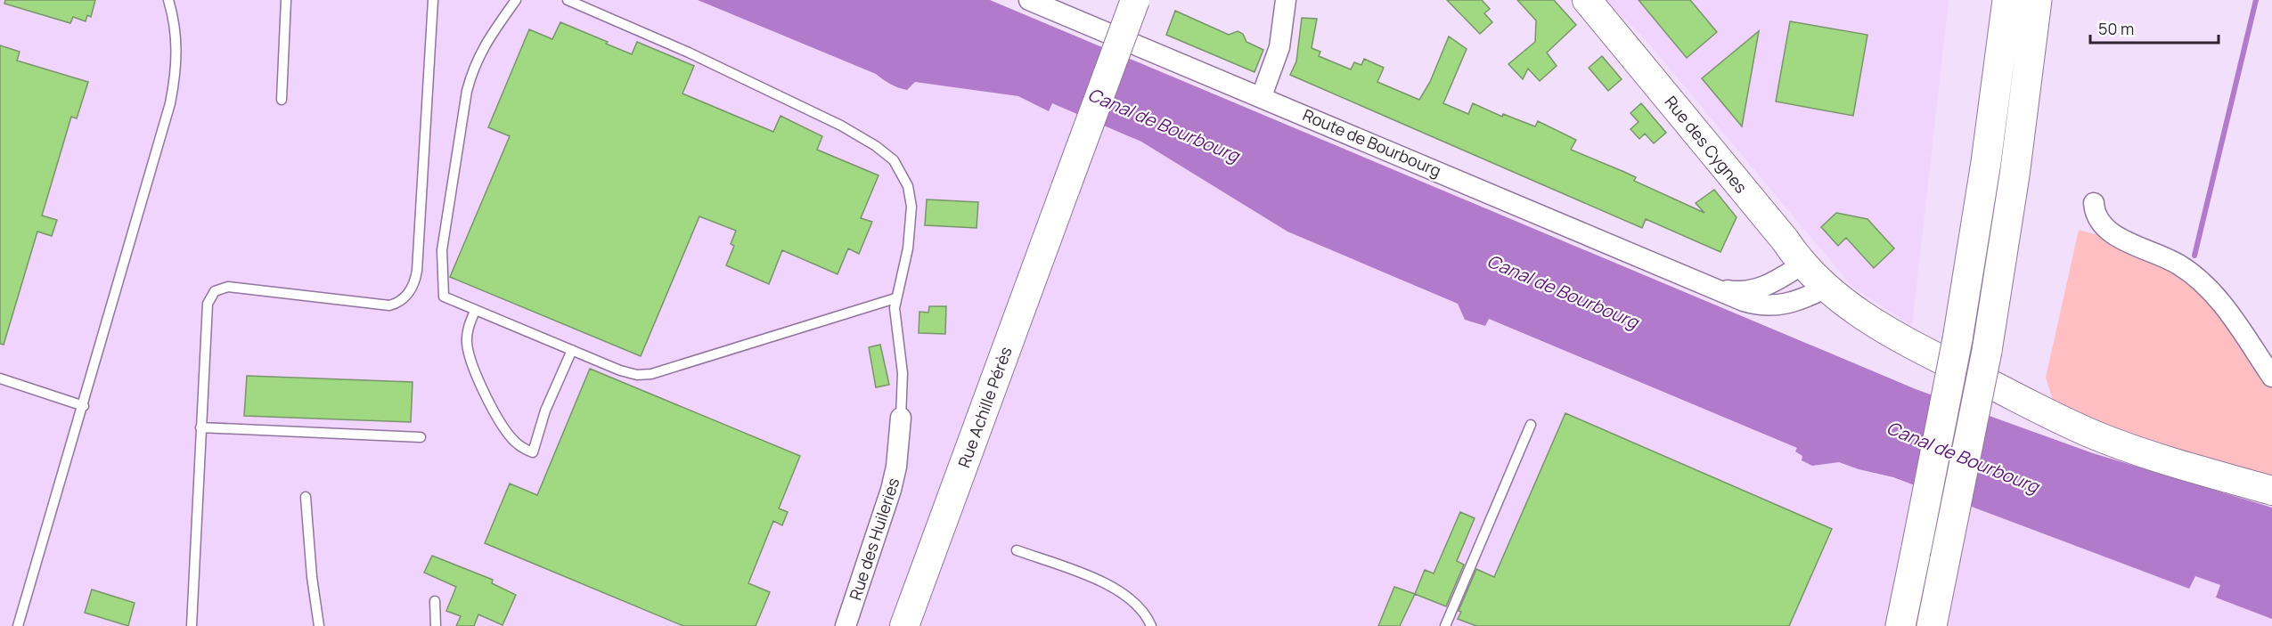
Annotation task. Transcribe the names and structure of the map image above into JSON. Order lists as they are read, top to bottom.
{
  "streets": {
    "main road": ["Rue des Cygnes", "Rue Achille Pérès"],
    "street": ["Route de Bourbourg", "Rue des Huileries"]
  },
  "crossings": [
    ["Route de Bourbourg", "Rue des Cygnes"]
  ],
  "water": ["Canal de Bourbourg"],
  "scale_bar": "50 m"
}
